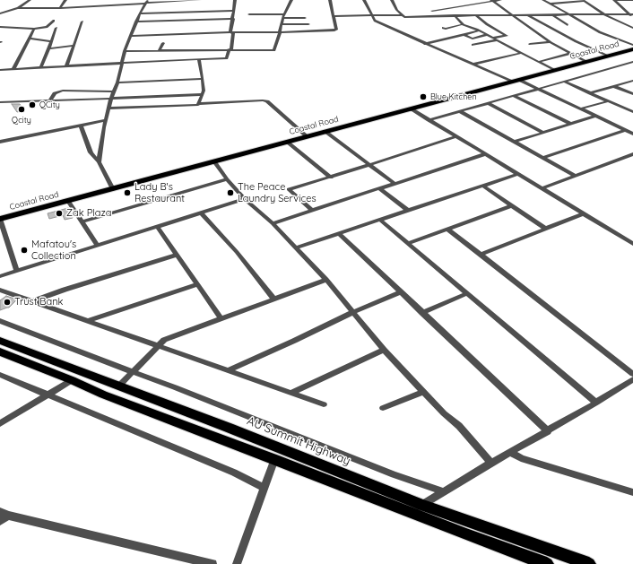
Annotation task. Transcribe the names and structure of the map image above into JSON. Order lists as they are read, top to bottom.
{
  "streets": {
    "main road": ["Coastal Road", "AU Summit Highway"]
  },
  "places": [
    "Blue Kitchen",
    "QCity",
    "Qcity",
    "Lady B's Restaurant",
    "The Peace Laundry Services",
    "Zak Plaza",
    "Mafatou's Collection",
    "Trust Bank"
  ]
}
